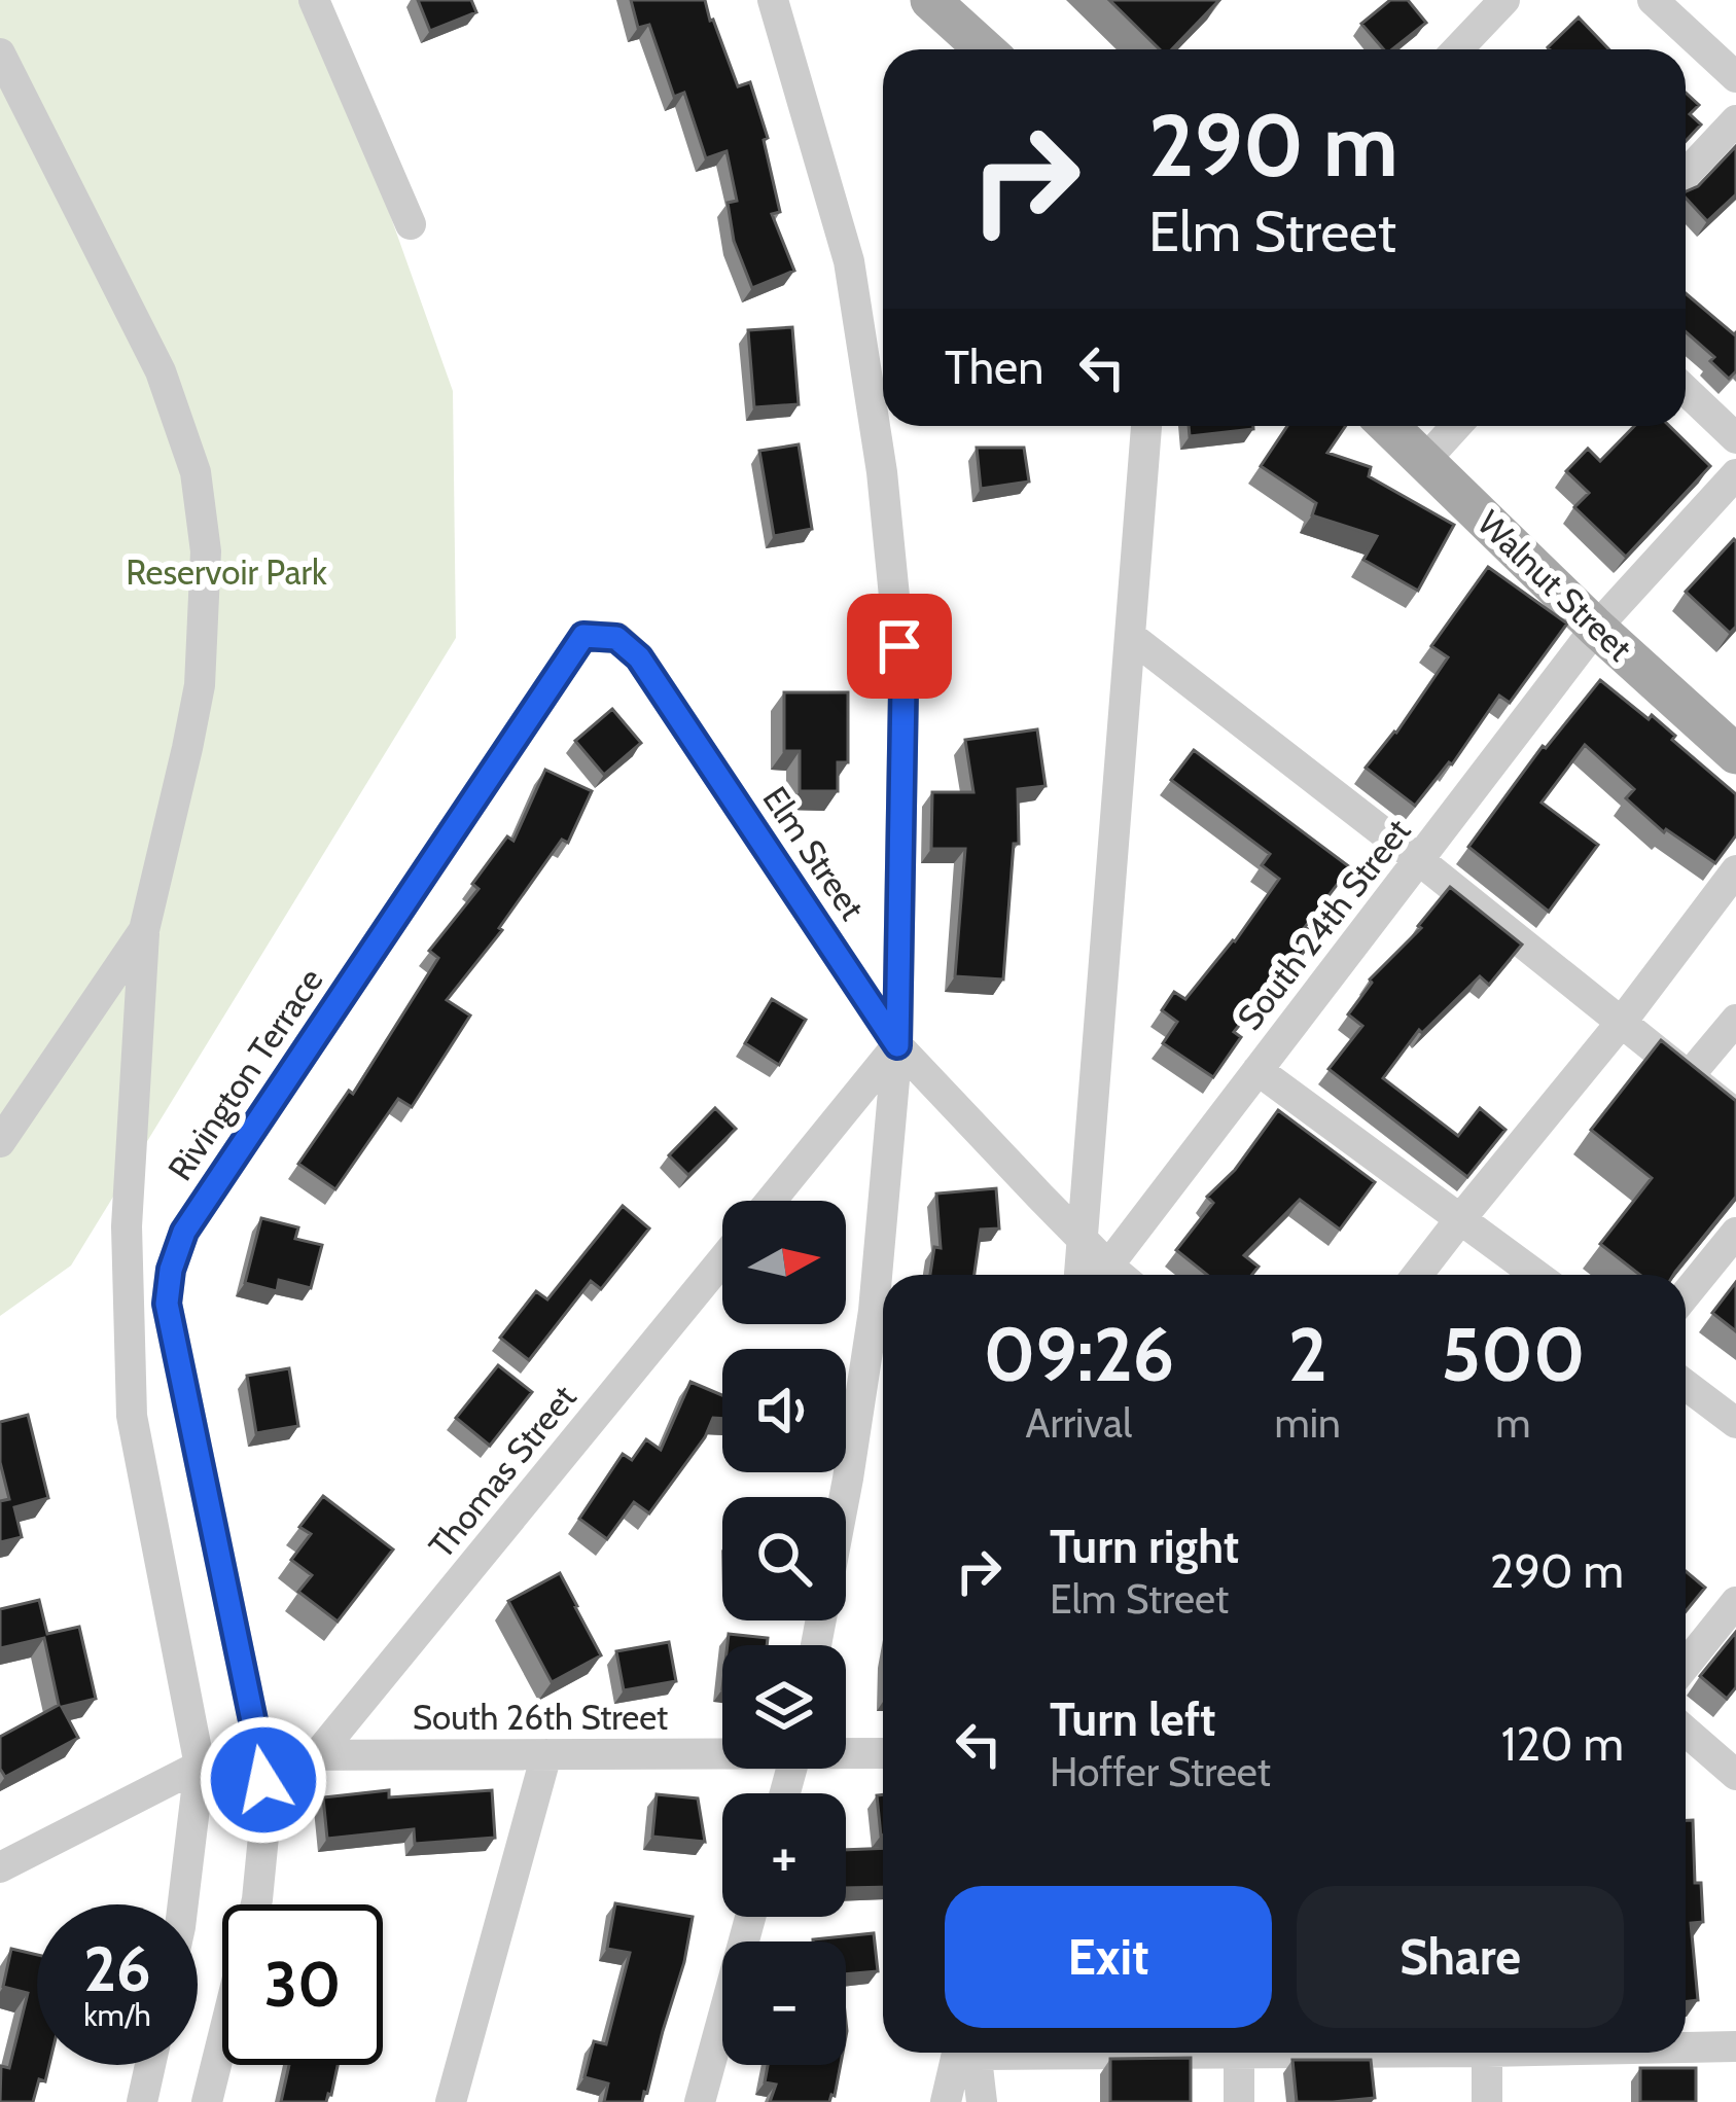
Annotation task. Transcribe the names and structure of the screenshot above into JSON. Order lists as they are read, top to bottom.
{
  "streets": {
    "main road": ["Walnut Street"],
    "street": [
      "Elm Street",
      "South 24th Street",
      "Rivington Terrace",
      "Thomas Street",
      "South 26th Street"
    ]
  },
  "crossings": [
    ["Walnut Street", "South 24th Street"],
    ["Elm Street", "South 24th Street"],
    ["Elm Street", "Rivington Terrace"],
    ["Rivington Terrace", "South 26th Street"],
    ["Thomas Street", "South 26th Street"]
  ],
  "parks": ["Reservoir Park"],
  "north": "right",
  "page": {
    "turn": ["290 m", "Elm Street"],
    "then": "Then",
    "map_buttons": ["+", "−"],
    "eta": [
      "09:26",
      "Arrival",
      "2",
      "min",
      "500",
      "m"
    ],
    "list": [
      {
        "name": "Turn right",
        "note": "Elm Street",
        "value": "290 m"
      },
      {
        "name": "Turn left",
        "note": "Hoffer Street",
        "value": "120 m"
      }
    ],
    "buttons": ["Exit", "Share"],
    "speed": "26 km/h",
    "limit": "30"
  }
}
